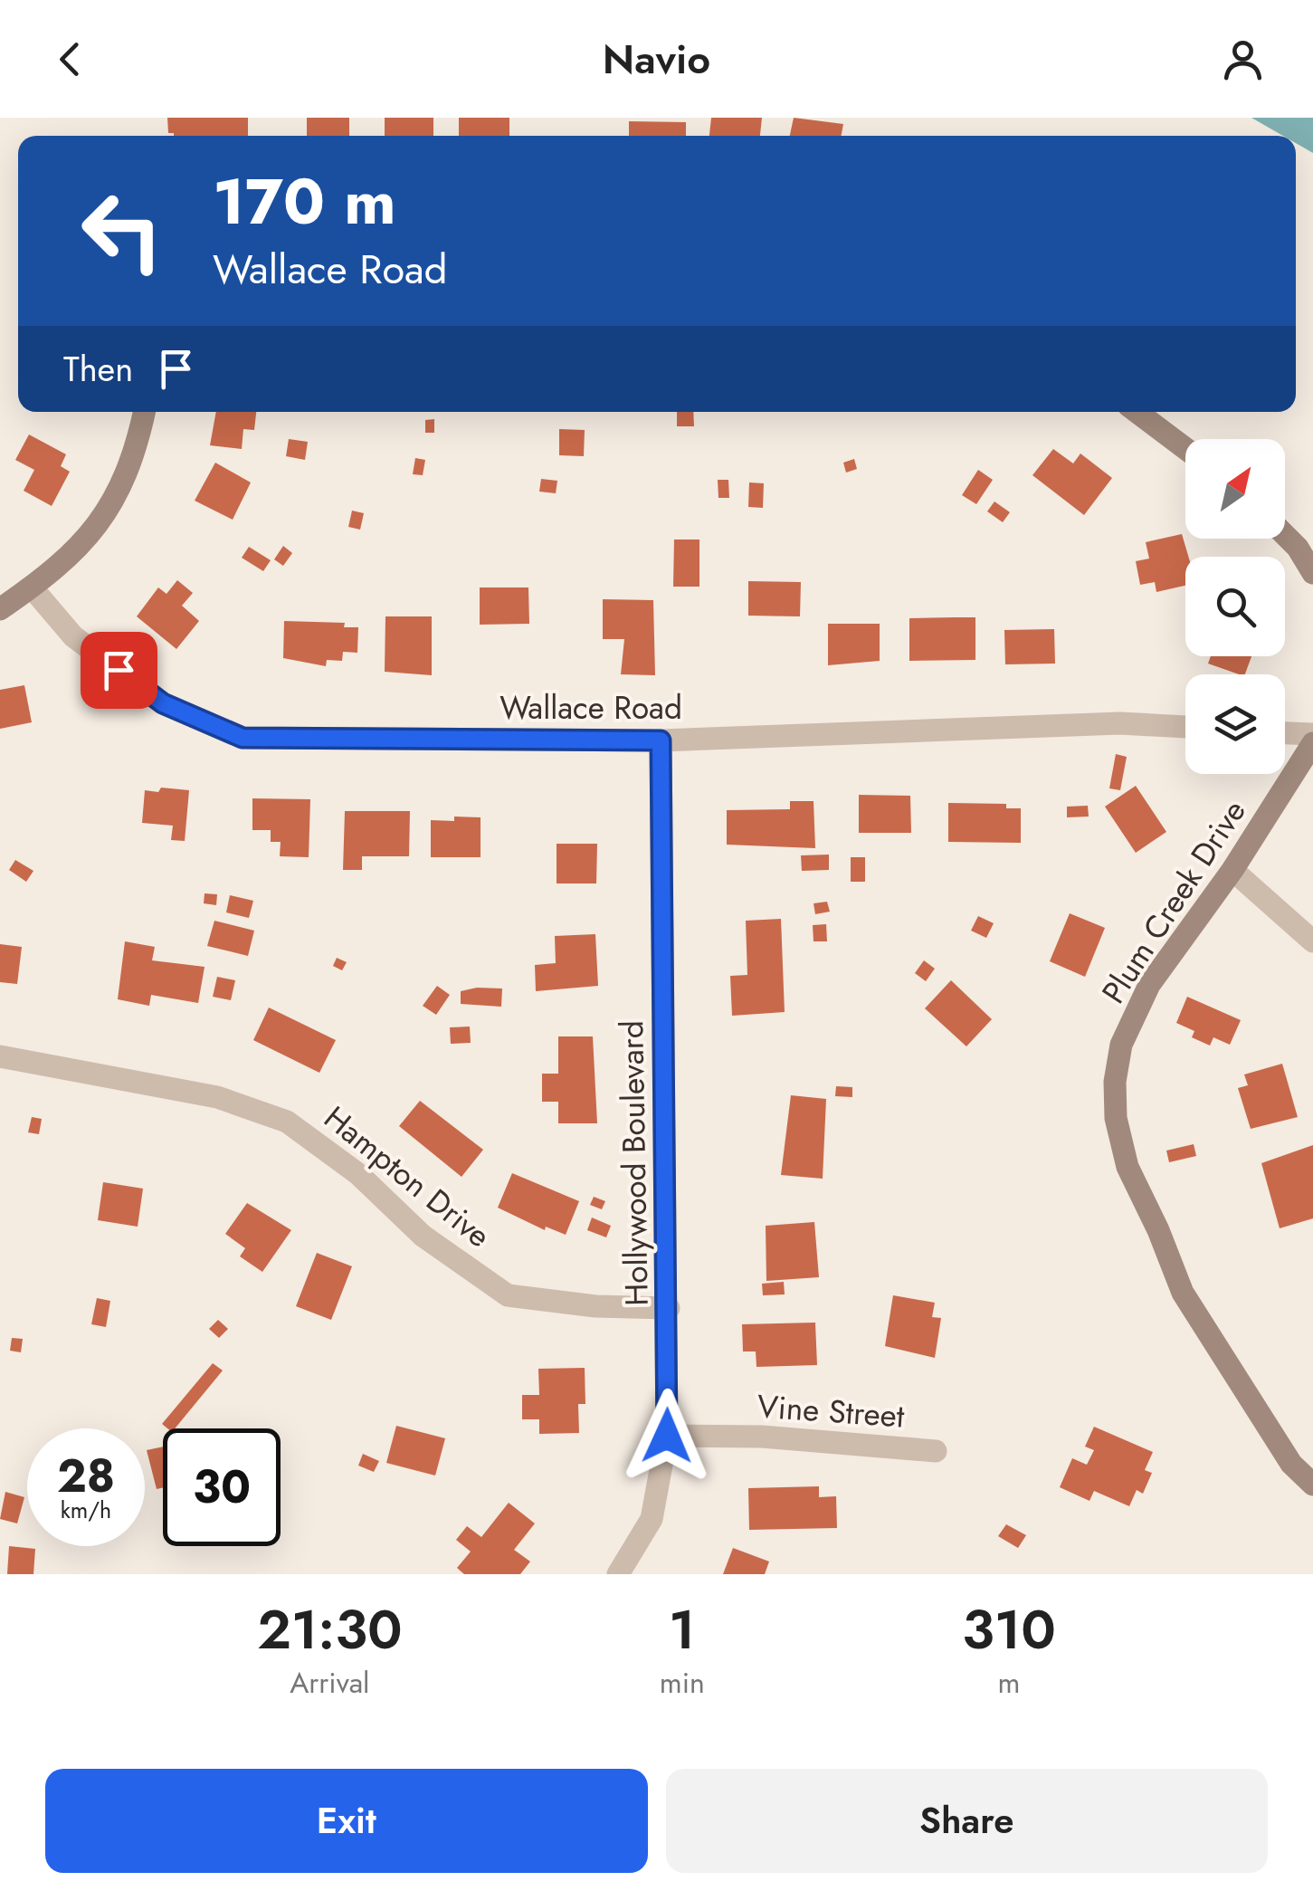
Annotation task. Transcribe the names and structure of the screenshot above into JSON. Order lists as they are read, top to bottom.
{
  "streets": {
    "street": [
      "Wallace Road",
      "Plum Creek Drive",
      "Hollywood Boulevard",
      "Hampton Drive",
      "Vine Street"
    ]
  },
  "crossings": [
    ["Wallace Road", "Hollywood Boulevard"],
    ["Hollywood Boulevard", "Hampton Drive"],
    ["Hollywood Boulevard", "Vine Street"]
  ],
  "north": "top right",
  "page": {
    "header": "Navio",
    "turn": ["170 m", "Wallace Road"],
    "then": "Then",
    "speed": "28 km/h",
    "limit": "30",
    "eta": [
      "21:30",
      "Arrival",
      "1",
      "min",
      "310",
      "m"
    ],
    "buttons": ["Exit", "Share"]
  }
}
